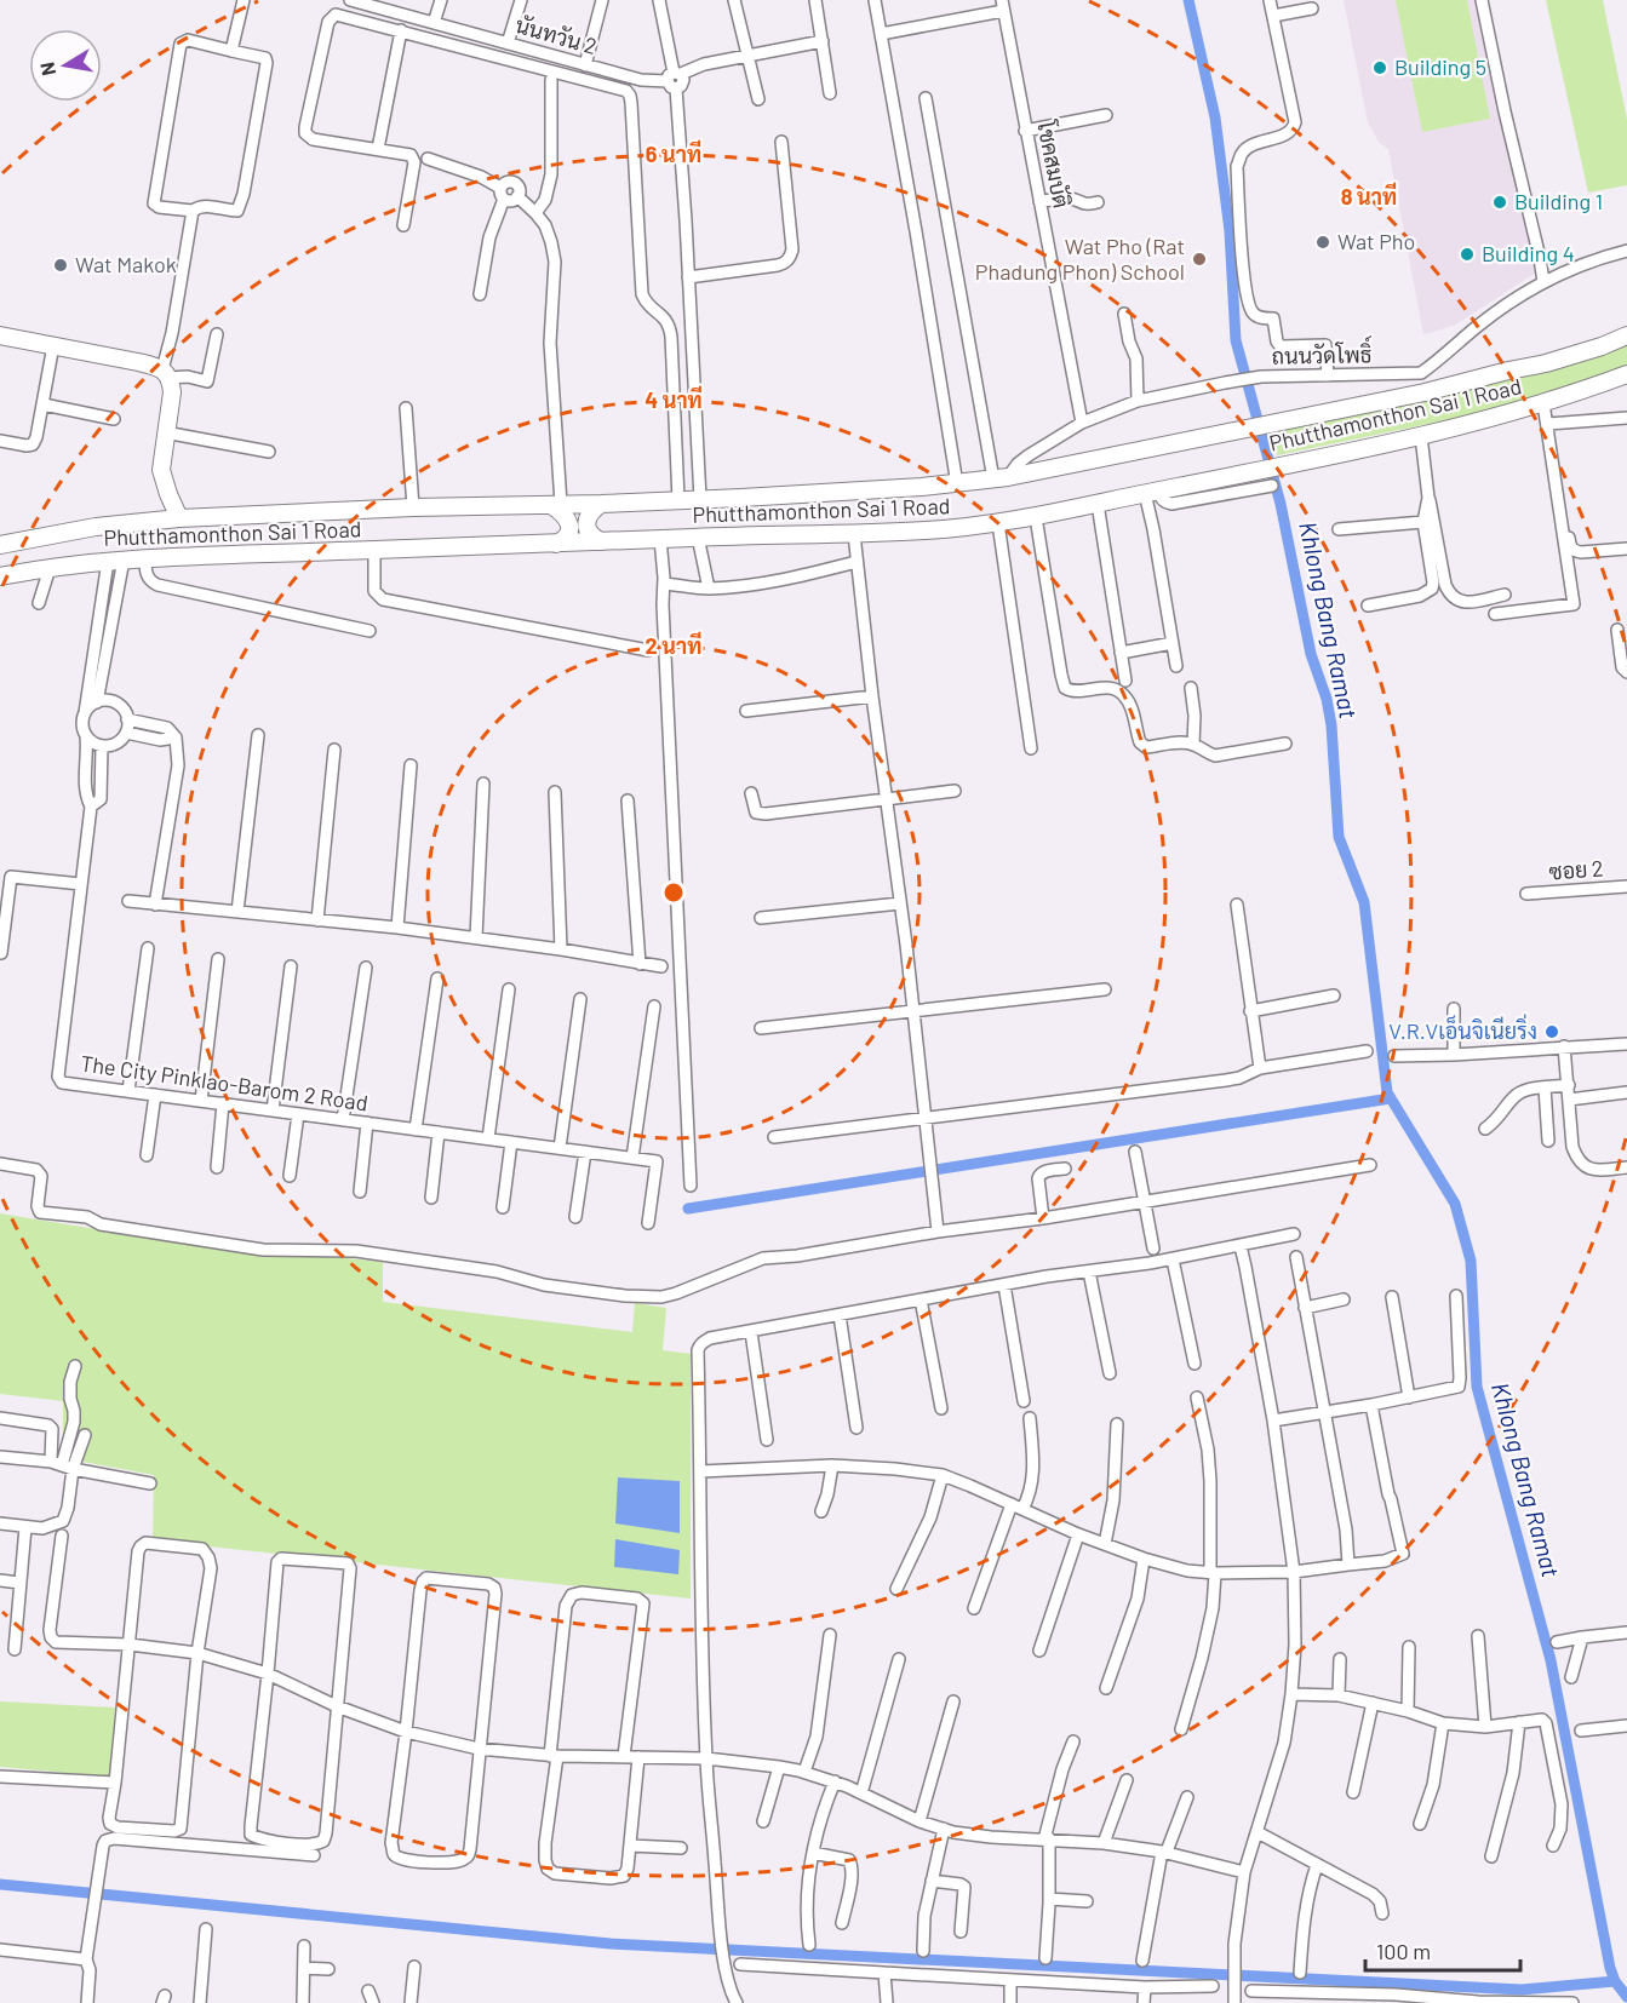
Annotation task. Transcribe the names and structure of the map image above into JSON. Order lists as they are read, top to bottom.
{
  "streets": {
    "main road": ["Phutthamonthon Sai 1 Road"],
    "street": [
      "นันทวัน 2",
      "โชคสมบัติ",
      "ถนนวัดโพธิ์",
      "ซอย 2",
      "The City Pinklao-Barom 2 Road"
    ]
  },
  "crossings": [
    ["โชคสมบัติ", "ถนนวัดโพธิ์"],
    ["ถนนวัดโพธิ์", "Phutthamonthon Sai 1 Road"]
  ],
  "water": ["Khlong Bang Ramat"],
  "places": [
    "Building 5",
    "Building 1",
    "Wat Pho",
    "Building 4",
    "Wat Pho (Rat Phadung Phon) School",
    "Wat Makok",
    "V.R.Vเอ็นจิเนียริ่ง"
  ],
  "scale_bar": "100 m",
  "north": "left",
  "rings": [
    "6 นาที",
    "8 นาที",
    "4 นาที",
    "2 นาที"
  ]
}
